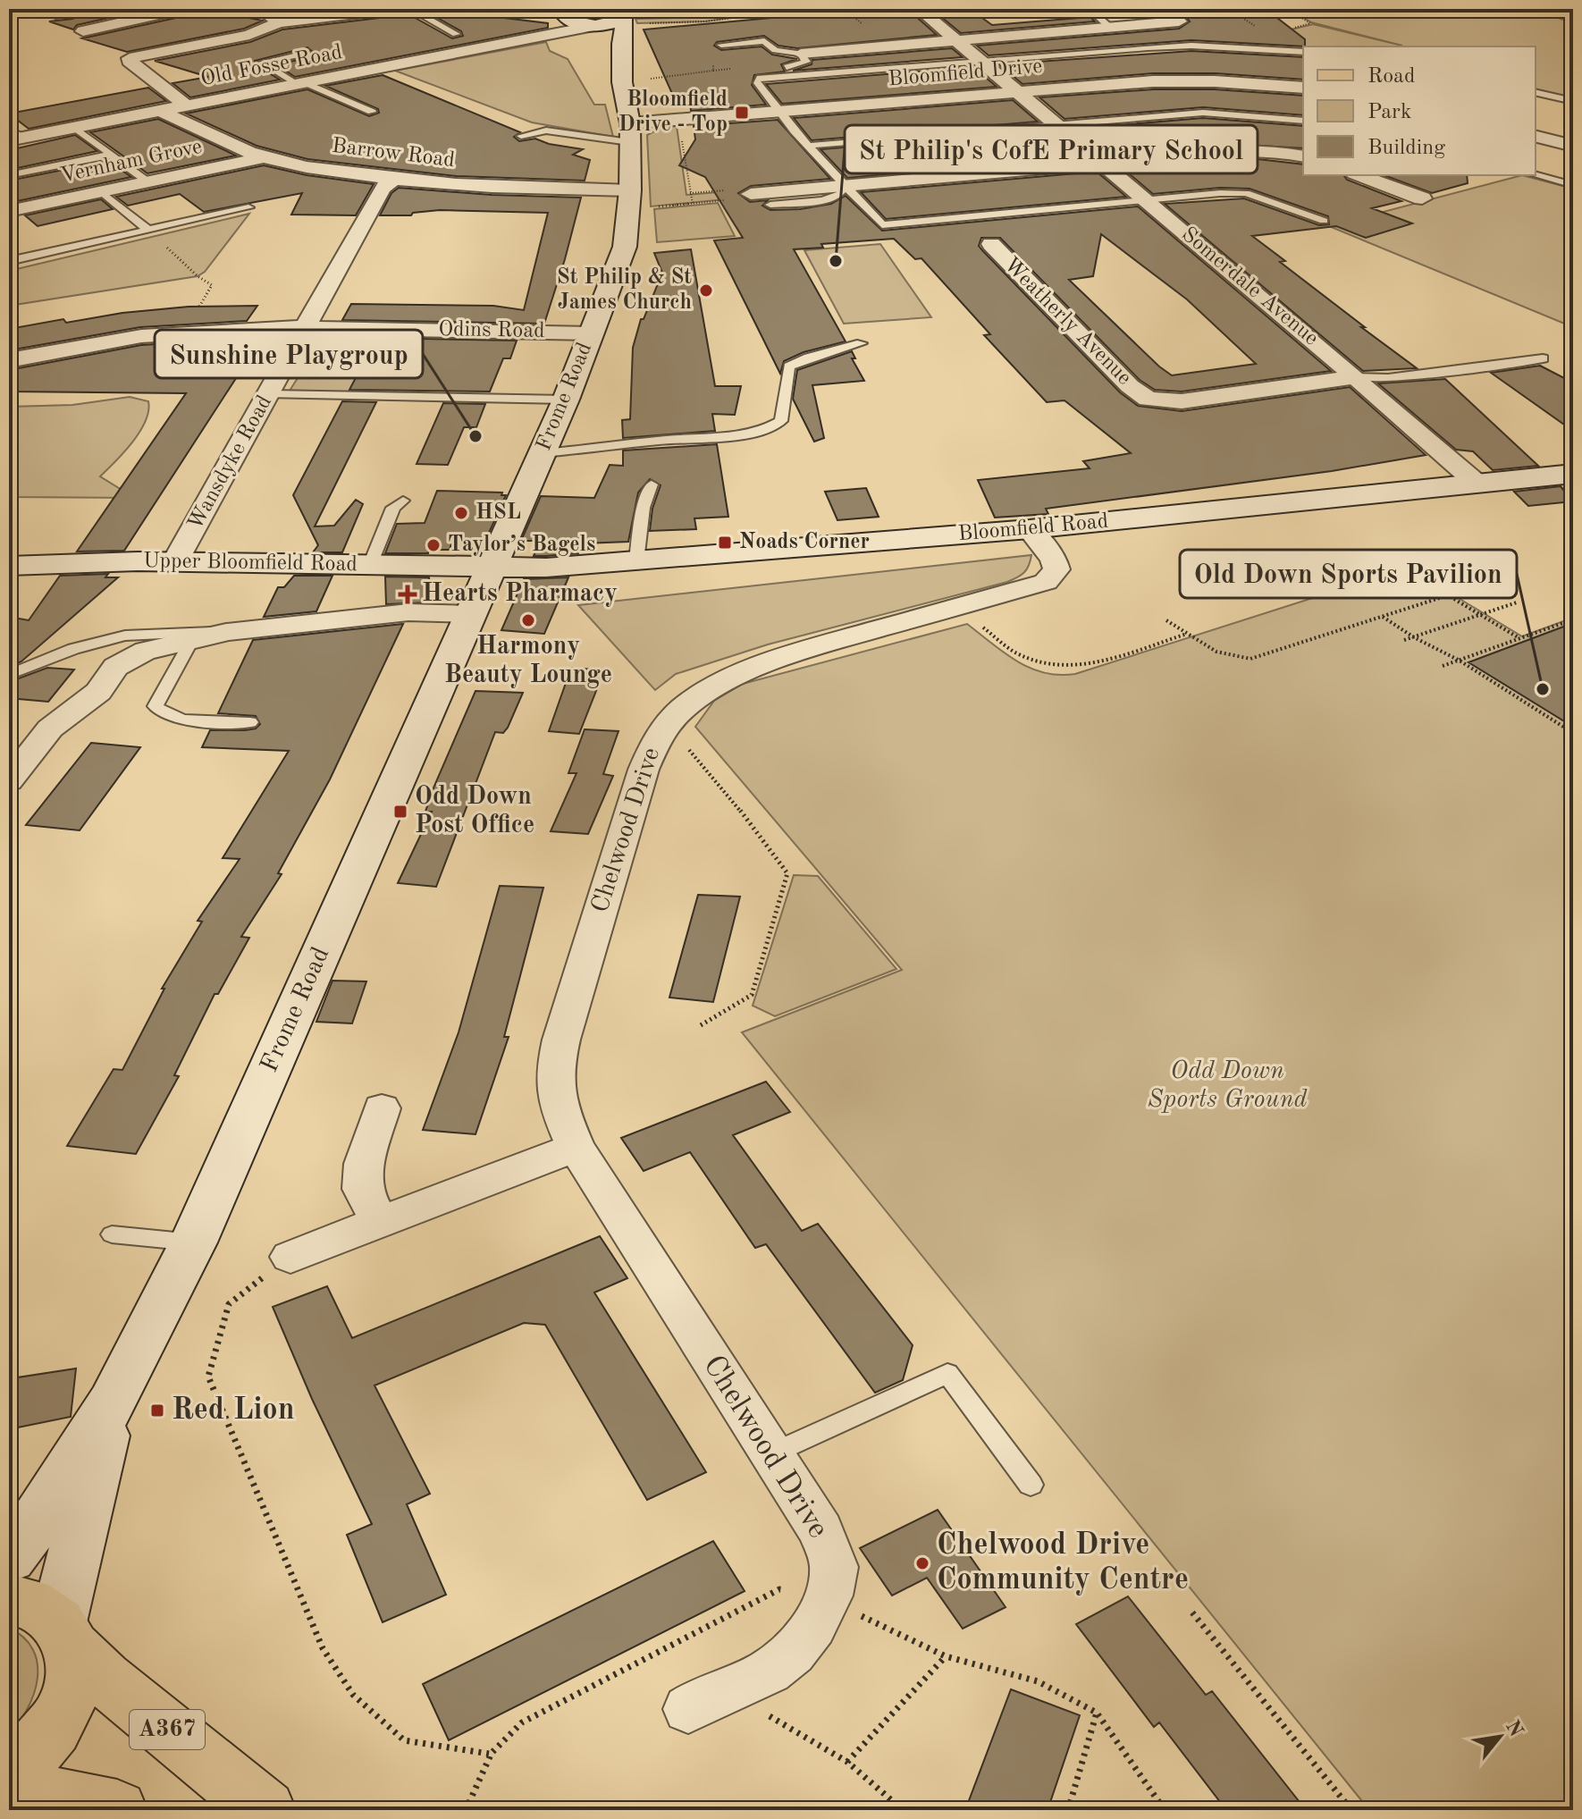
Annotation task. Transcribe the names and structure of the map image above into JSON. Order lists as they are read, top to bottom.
{
  "streets": {
    "main road": ["A367"],
    "street": [
      "Old Fosse Road",
      "Bloomfield Drive",
      "Barrow Road",
      "Vernham Grove",
      "Somerdale Avenue",
      "Weatherly Avenue",
      "Odins Road",
      "Frome Road",
      "Wansdyke Road",
      "Bloomfield Road",
      "Upper Bloomfield Road",
      "Chelwood Drive"
    ]
  },
  "crossings": [
    ["Old Fosse Road", "Barrow Road"],
    ["Bloomfield Drive", "Somerdale Avenue"],
    ["Bloomfield Drive", "Frome Road"],
    ["Barrow Road", "Vernham Grove"],
    ["Barrow Road", "Frome Road"],
    ["Barrow Road", "Wansdyke Road"],
    ["Somerdale Avenue", "Weatherly Avenue"],
    ["Somerdale Avenue", "Bloomfield Road"],
    ["Odins Road", "Frome Road"],
    ["Odins Road", "Wansdyke Road"],
    ["Frome Road", "Bloomfield Road"],
    ["Frome Road", "Upper Bloomfield Road"],
    ["Frome Road", "A367"],
    ["Wansdyke Road", "Upper Bloomfield Road"],
    ["Bloomfield Road", "Upper Bloomfield Road"],
    ["Bloomfield Road", "Chelwood Drive"]
  ],
  "parks": ["Odd Down Sports Ground"],
  "places": {
    "transit": [
      "Bloomfield Drive - Top",
      "Noads Corner",
      "Odd Down Post Office",
      "Red Lion"
    ],
    "other": [
      "St Philip's CofE Primary School",
      "St Philip & St James Church",
      "Sunshine Playgroup",
      "HSL",
      "Taylor’s Bagels",
      "Harmony Beauty Lounge",
      "Old Down Sports Pavilion",
      "Chelwood Drive Community Centre"
    ],
    "health": ["Hearts Pharmacy"]
  },
  "legend": ["Road", "Park", "Building"],
  "north": "top right"
}
